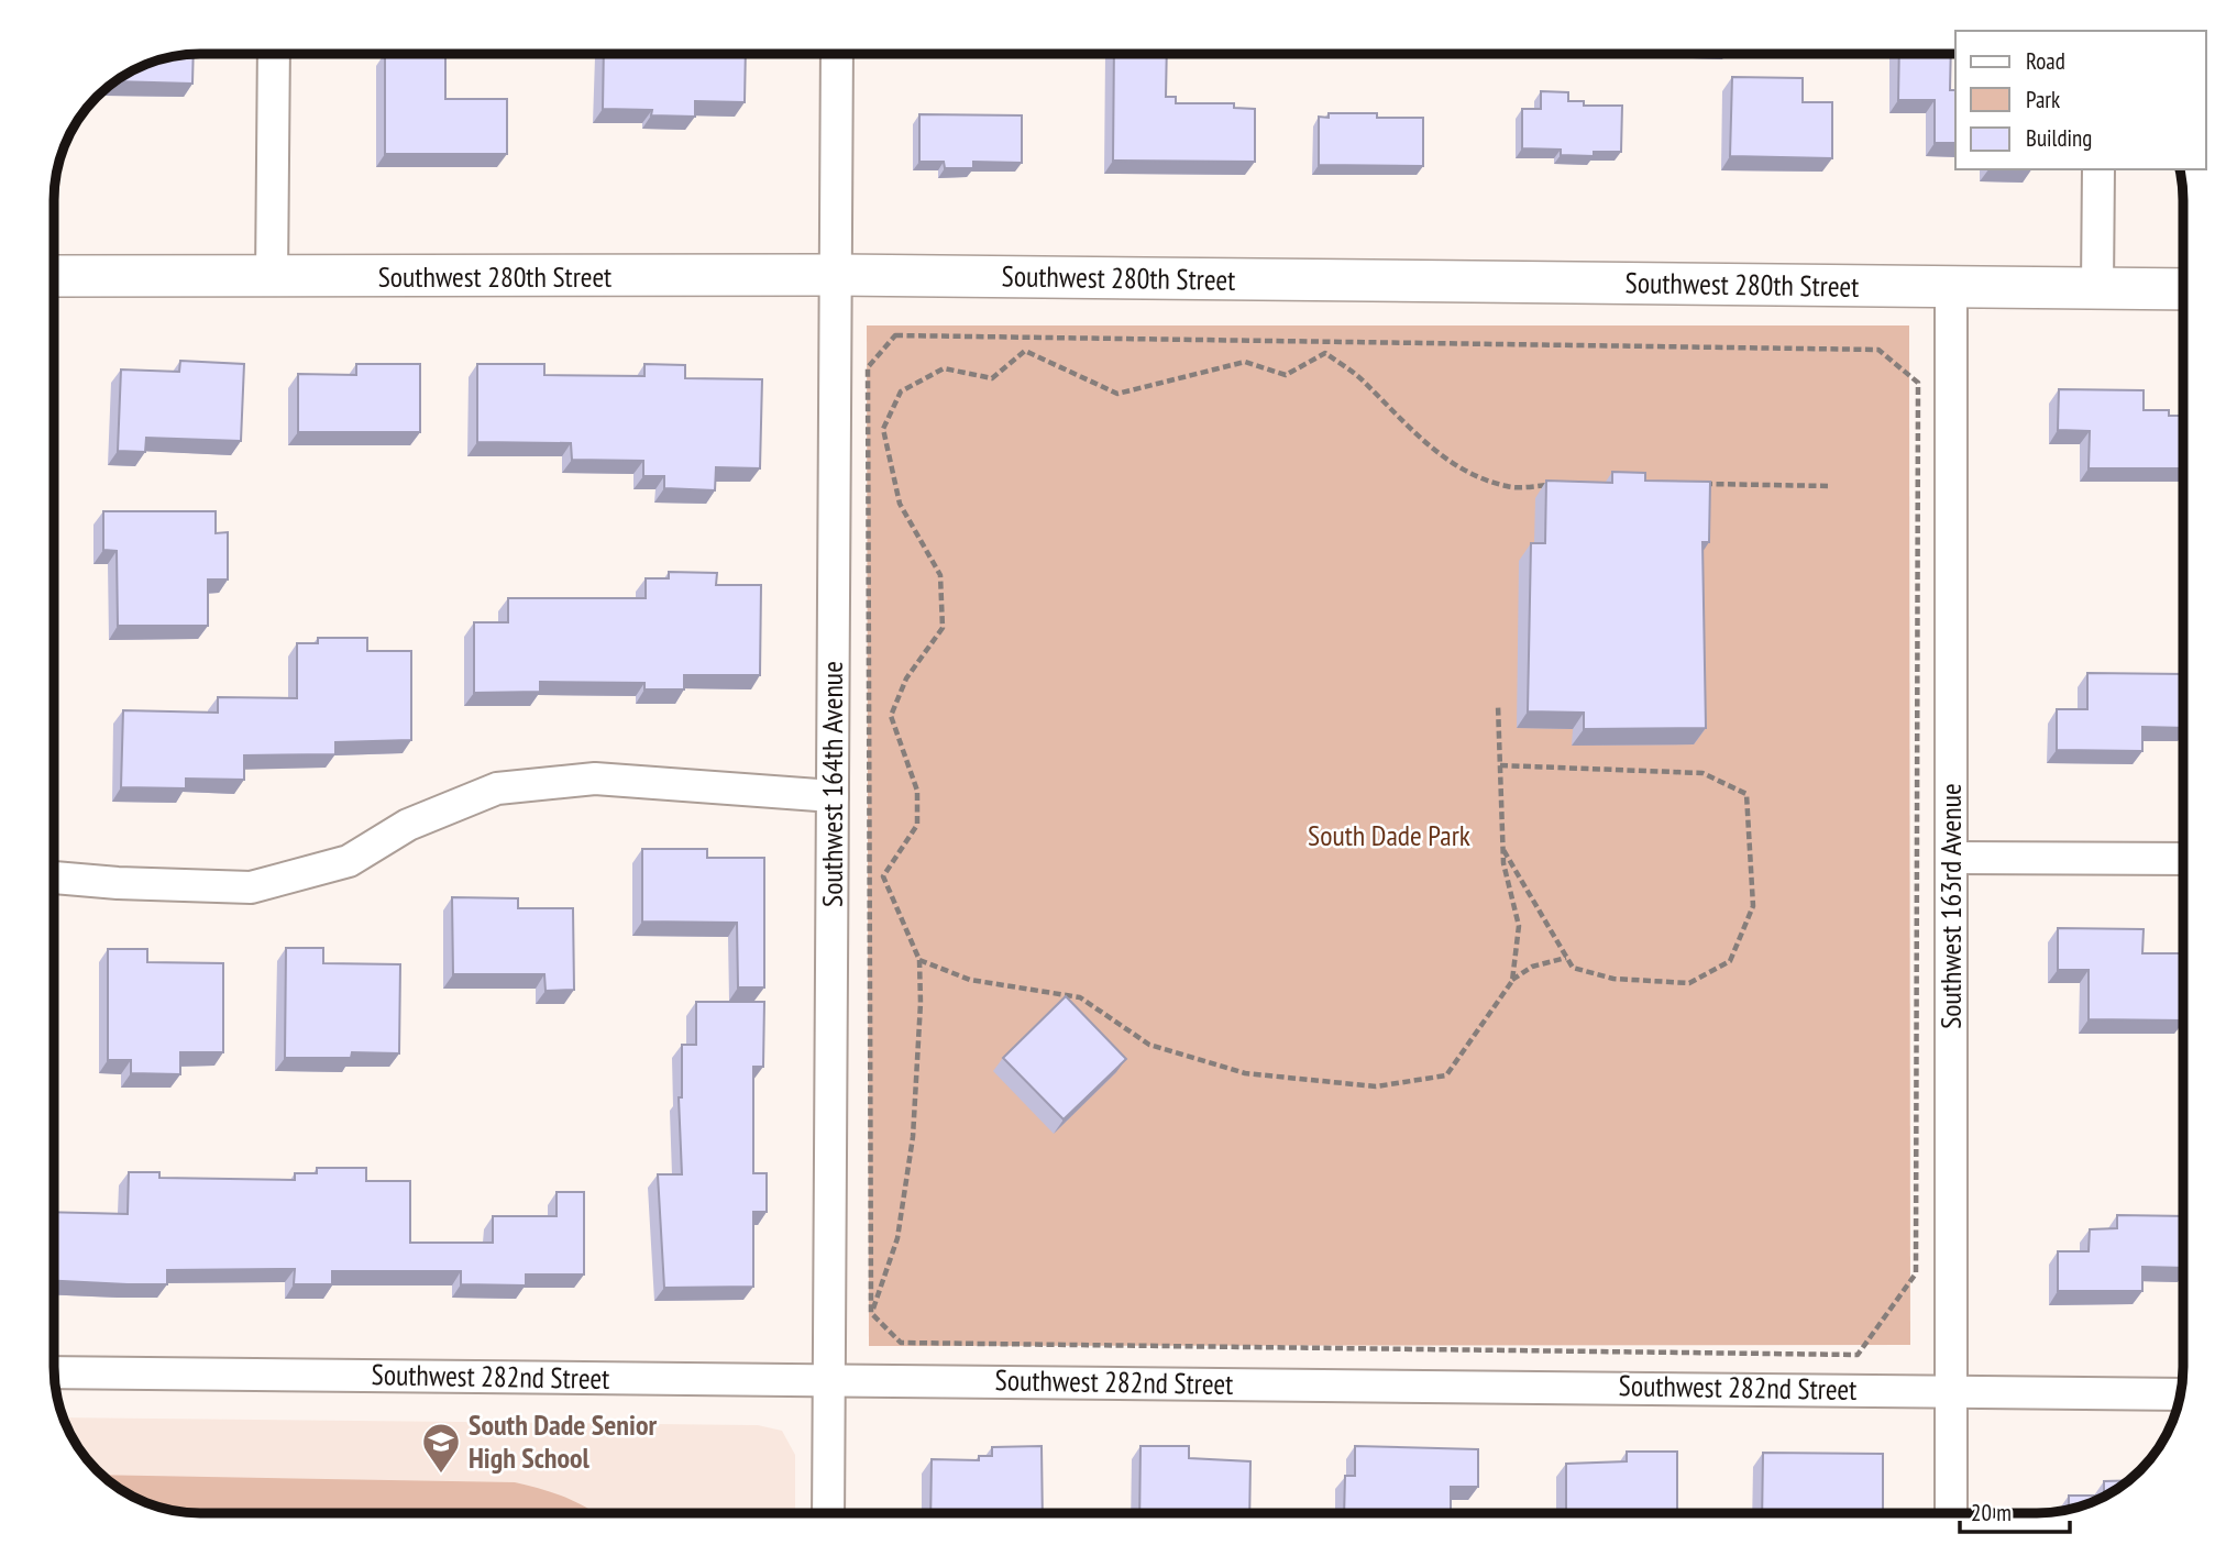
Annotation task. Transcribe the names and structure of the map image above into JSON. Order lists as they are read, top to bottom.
{
  "streets": {
    "street": [
      "Southwest 280th Street",
      "Southwest 164th Avenue",
      "Southwest 163rd Avenue",
      "Southwest 282nd Street"
    ]
  },
  "crossings": [
    ["Southwest 280th Street", "Southwest 164th Avenue"],
    ["Southwest 280th Street", "Southwest 163rd Avenue"],
    ["Southwest 164th Avenue", "Southwest 282nd Street"],
    ["Southwest 163rd Avenue", "Southwest 282nd Street"]
  ],
  "parks": ["South Dade Park"],
  "places": {
    "school or university": ["South Dade Senior High School"]
  },
  "legend": ["Road", "Park", "Building"],
  "scale_bar": "20 m"
}
